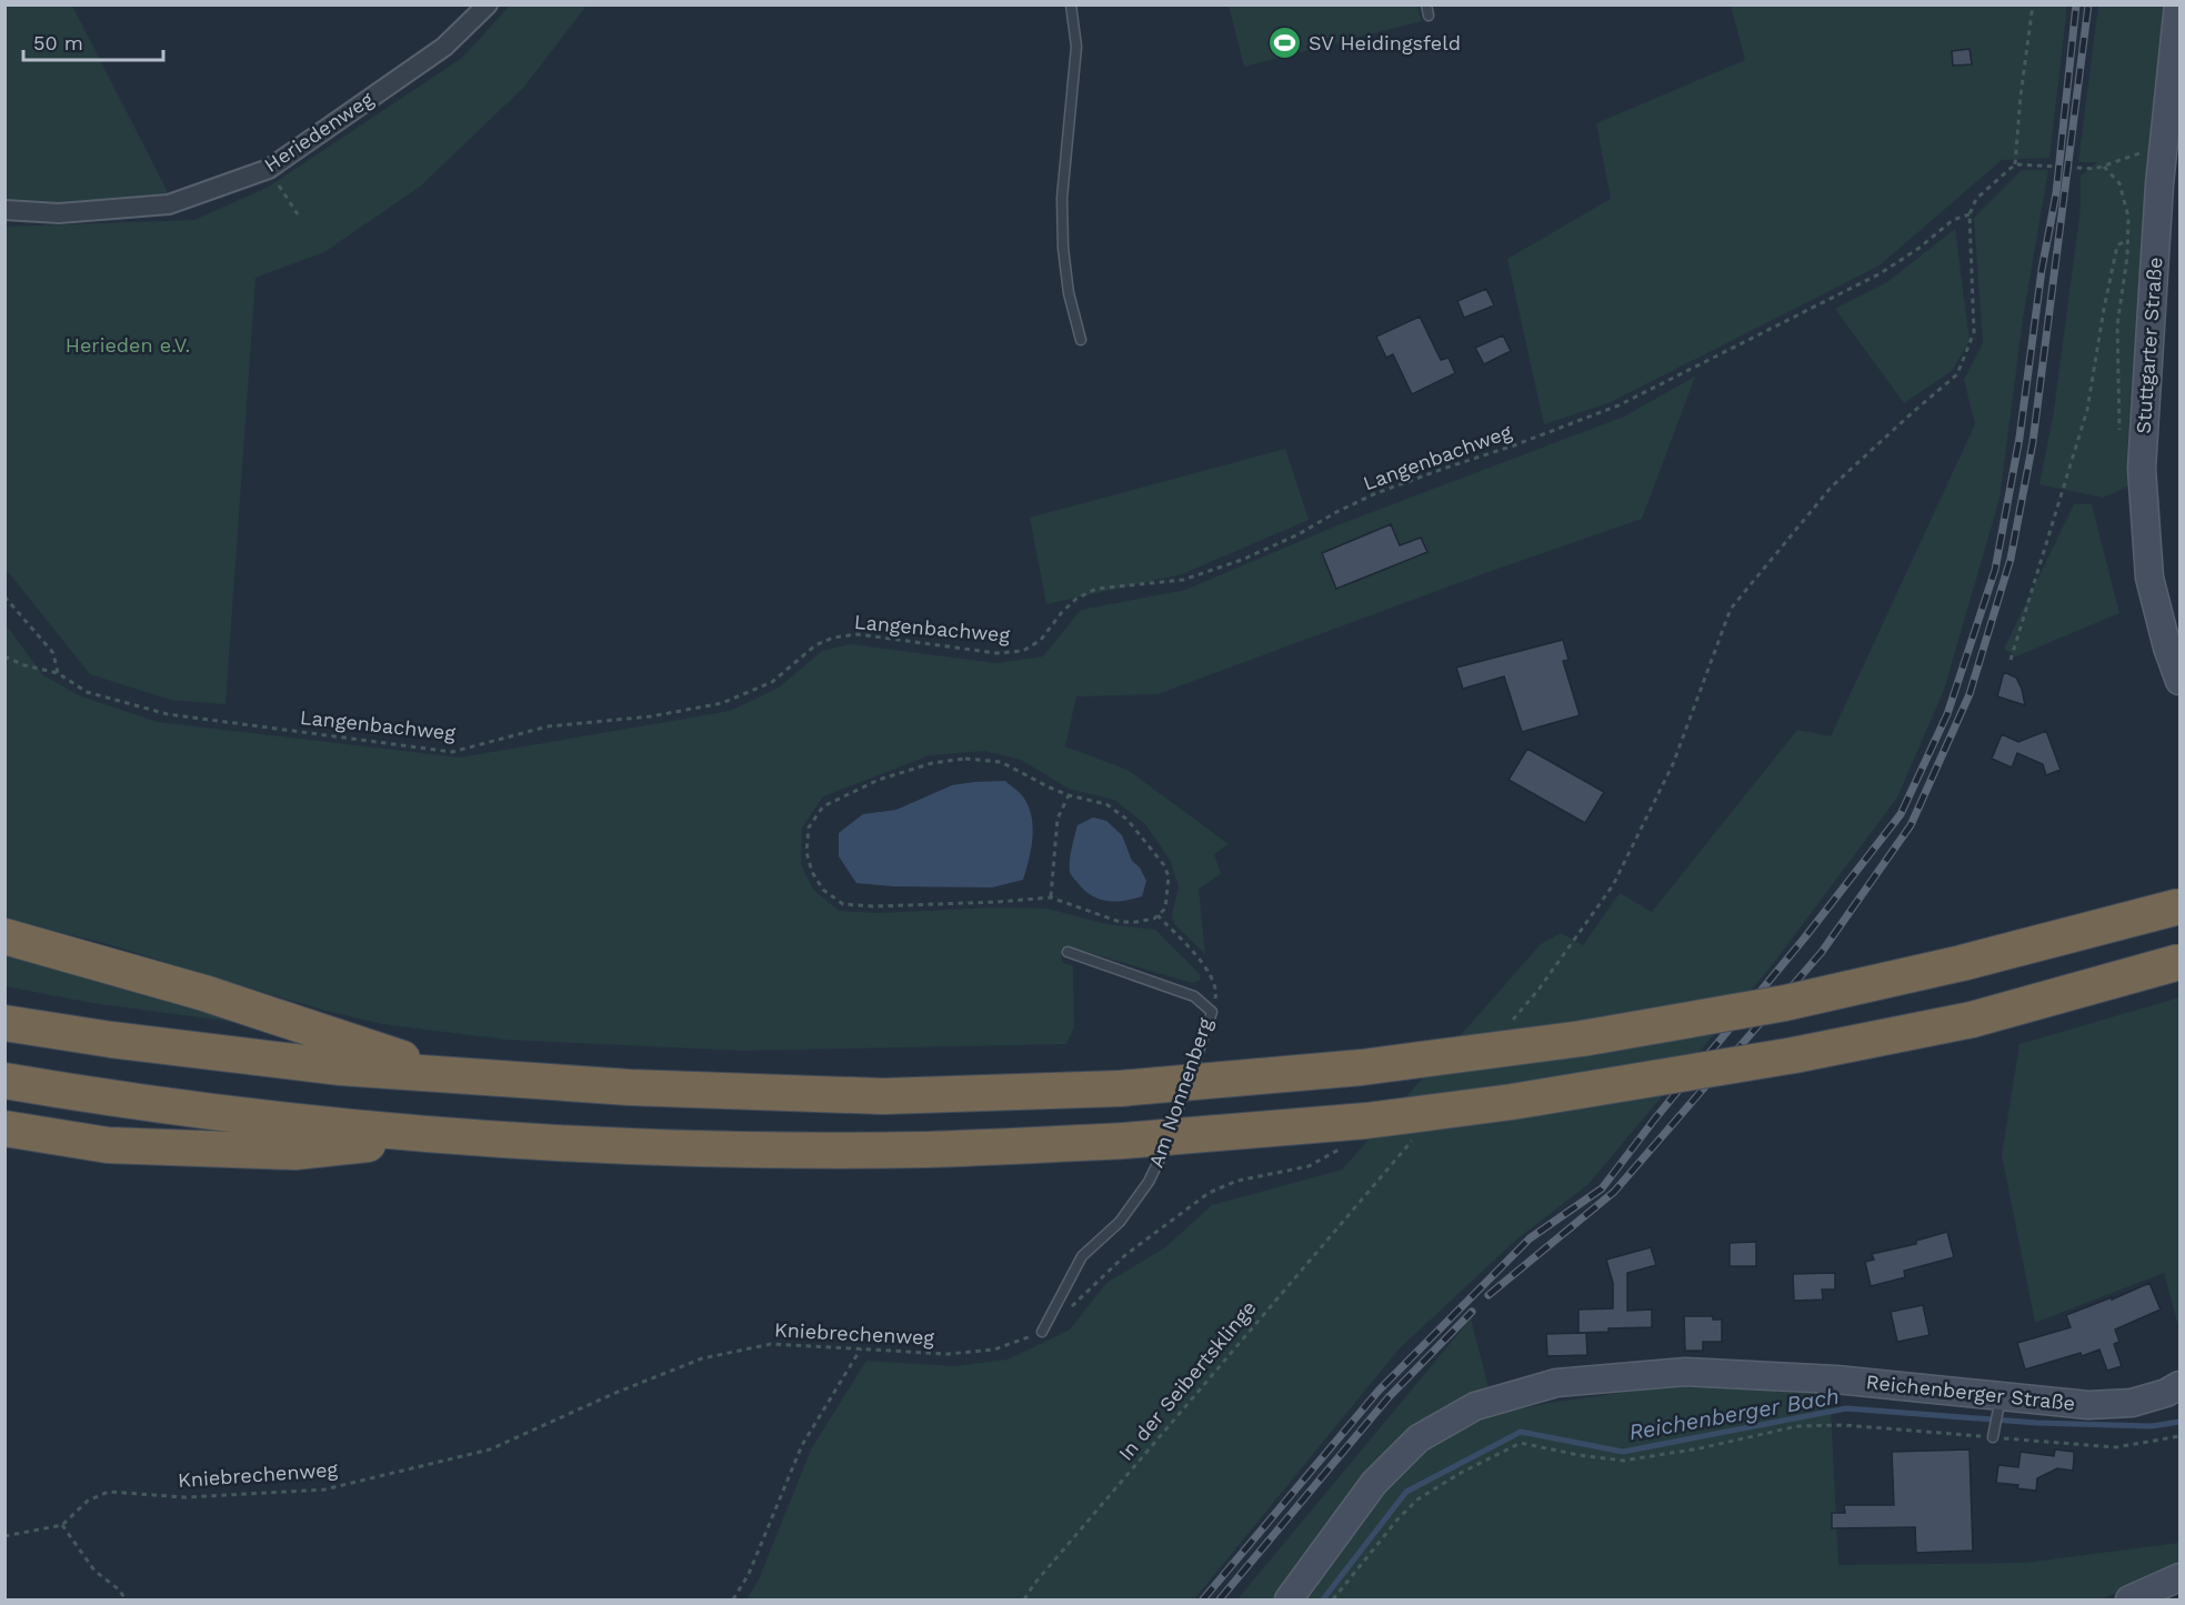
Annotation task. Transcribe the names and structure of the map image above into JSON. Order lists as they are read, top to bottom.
{
  "streets": {
    "main road": ["Stuttgarter Straße", "Reichenberger Straße"],
    "street": ["Heriedenweg"],
    "lane": ["Am Nonnenberg"],
    "path": ["Langenbachweg", "Kniebrechenweg", "In der Seibertsklinge"]
  },
  "crossings": [
    ["Am Nonnenberg", "Kniebrechenweg"]
  ],
  "water": ["Reichenberger Bach"],
  "parks": ["Herieden e.V."],
  "places": {
    "sports": ["SV Heidingsfeld"]
  },
  "scale_bar": "50 m"
}
